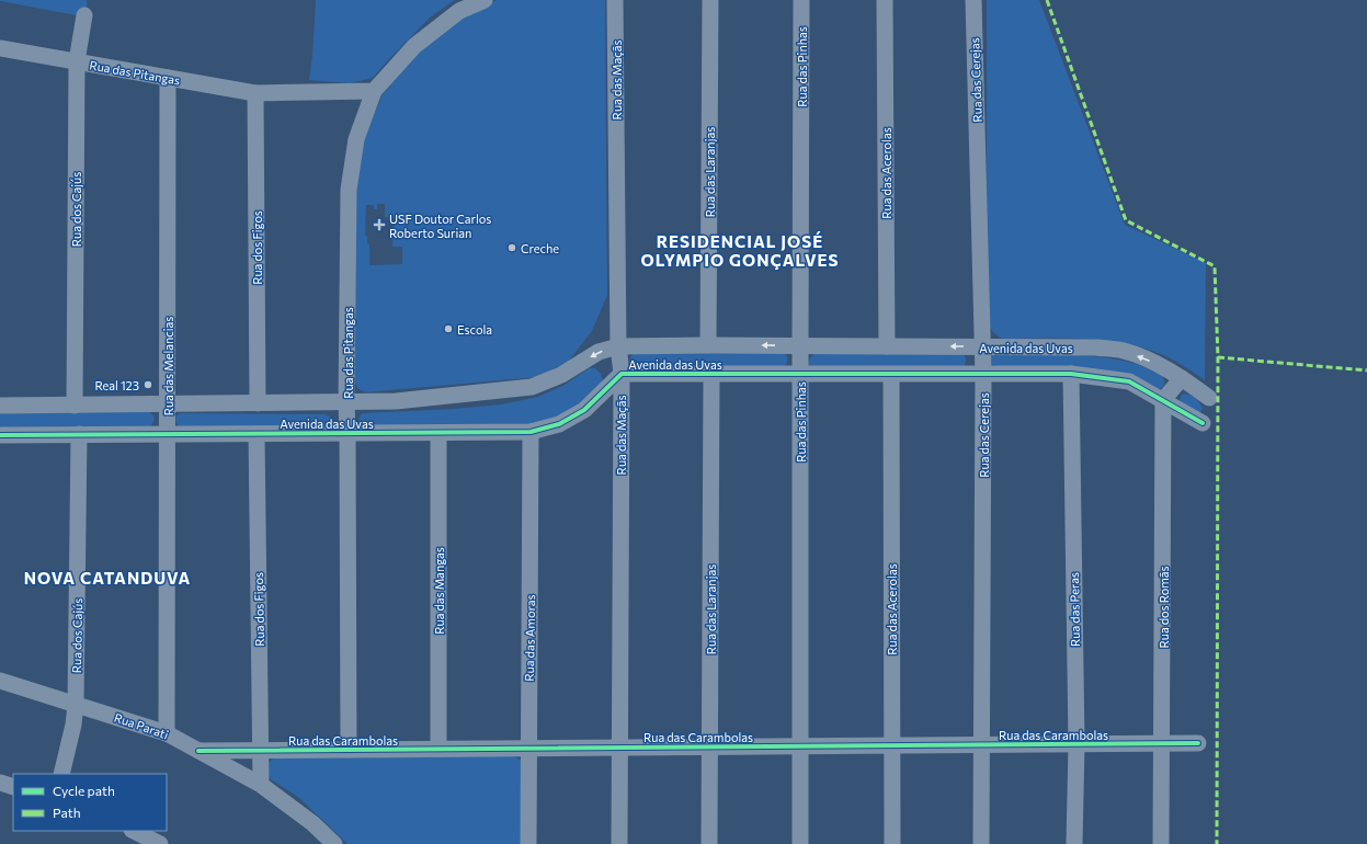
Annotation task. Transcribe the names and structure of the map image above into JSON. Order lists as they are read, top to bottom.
{
  "streets": {
    "street": [
      "Rua das Pinhas",
      "Rua das Pitangas",
      "Rua das Maçãs",
      "Rua das Cerejas",
      "Rua das Laranjas",
      "Rua das Acerolas",
      "Rua dos Cajús",
      "Rua dos Figos",
      "Avenida das Uvas",
      "Rua das Melancias",
      "Rua das Mangas",
      "Rua dos Romãs",
      "Rua das Peras",
      "Rua das Amoras",
      "Rua Parati",
      "Rua das Carambolas"
    ]
  },
  "crossings": [
    ["Rua das Pinhas", "Avenida das Uvas"],
    ["Rua das Pinhas", "Rua das Carambolas"],
    ["Rua das Pitangas", "Rua dos Cajús"],
    ["Rua das Pitangas", "Rua dos Figos"],
    ["Rua das Pitangas", "Avenida das Uvas"],
    ["Rua das Pitangas", "Rua das Melancias"],
    ["Rua das Pitangas", "Rua das Carambolas"],
    ["Rua das Maçãs", "Avenida das Uvas"],
    ["Rua das Maçãs", "Rua das Carambolas"],
    ["Rua das Cerejas", "Avenida das Uvas"],
    ["Rua das Cerejas", "Rua das Carambolas"],
    ["Rua das Laranjas", "Avenida das Uvas"],
    ["Rua das Laranjas", "Rua das Carambolas"],
    ["Rua das Acerolas", "Avenida das Uvas"],
    ["Rua das Acerolas", "Rua das Carambolas"],
    ["Rua dos Cajús", "Avenida das Uvas"],
    ["Rua dos Cajús", "Rua Parati"],
    ["Rua dos Figos", "Avenida das Uvas"],
    ["Rua dos Figos", "Rua Parati"],
    ["Rua dos Figos", "Rua das Carambolas"],
    ["Avenida das Uvas", "Rua das Melancias"],
    ["Avenida das Uvas", "Rua das Mangas"],
    ["Avenida das Uvas", "Rua dos Romãs"],
    ["Avenida das Uvas", "Rua das Peras"],
    ["Avenida das Uvas", "Rua das Amoras"],
    ["Rua das Melancias", "Rua Parati"],
    ["Rua das Mangas", "Rua das Carambolas"],
    ["Rua dos Romãs", "Rua das Carambolas"],
    ["Rua das Peras", "Rua das Carambolas"],
    ["Rua das Amoras", "Rua das Carambolas"],
    ["Rua Parati", "Rua das Carambolas"]
  ],
  "districts": ["RESIDENCIAL JOSÉ OLYMPIO GONÇALVES", "NOVA CATANDUVA"],
  "places": {
    "health": ["USF Doutor Carlos Roberto Surian"],
    "other": ["Creche", "Escola", "Real 123"]
  },
  "legend": ["Cycle path", "Path"]
}
